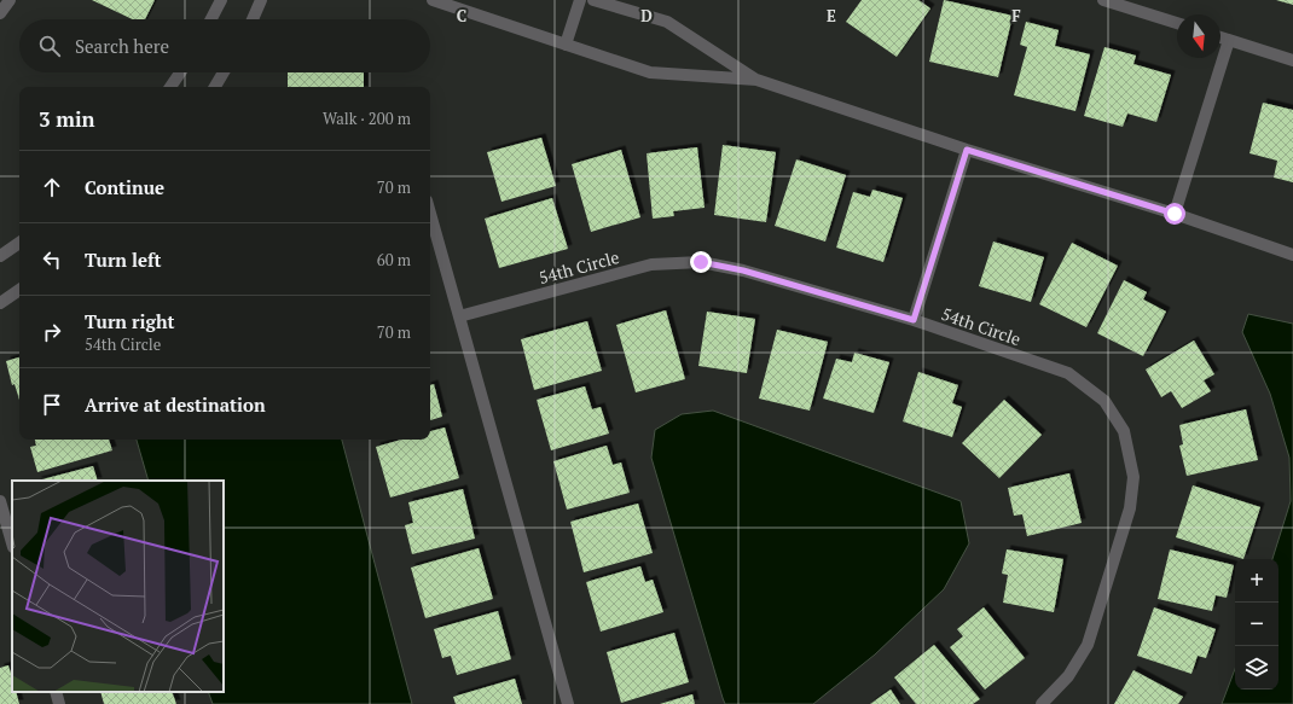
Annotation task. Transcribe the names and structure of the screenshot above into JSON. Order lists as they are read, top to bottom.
{
  "streets": {
    "street": ["54th Circle"]
  },
  "north": "bottom",
  "page": {
    "search": "Search here",
    "heading": ["3 min", "Walk · 200 m"],
    "list": [
      ["Continue", "70 m"],
      ["Turn left", "60 m"],
      ["Turn right", "54th Circle", "70 m"],
      "Arrive at destination"
    ],
    "map_buttons": ["+", "−"]
  },
  "grid": {
    "columns": [
      "C",
      "D",
      "E",
      "F"
    ]
  }
}
